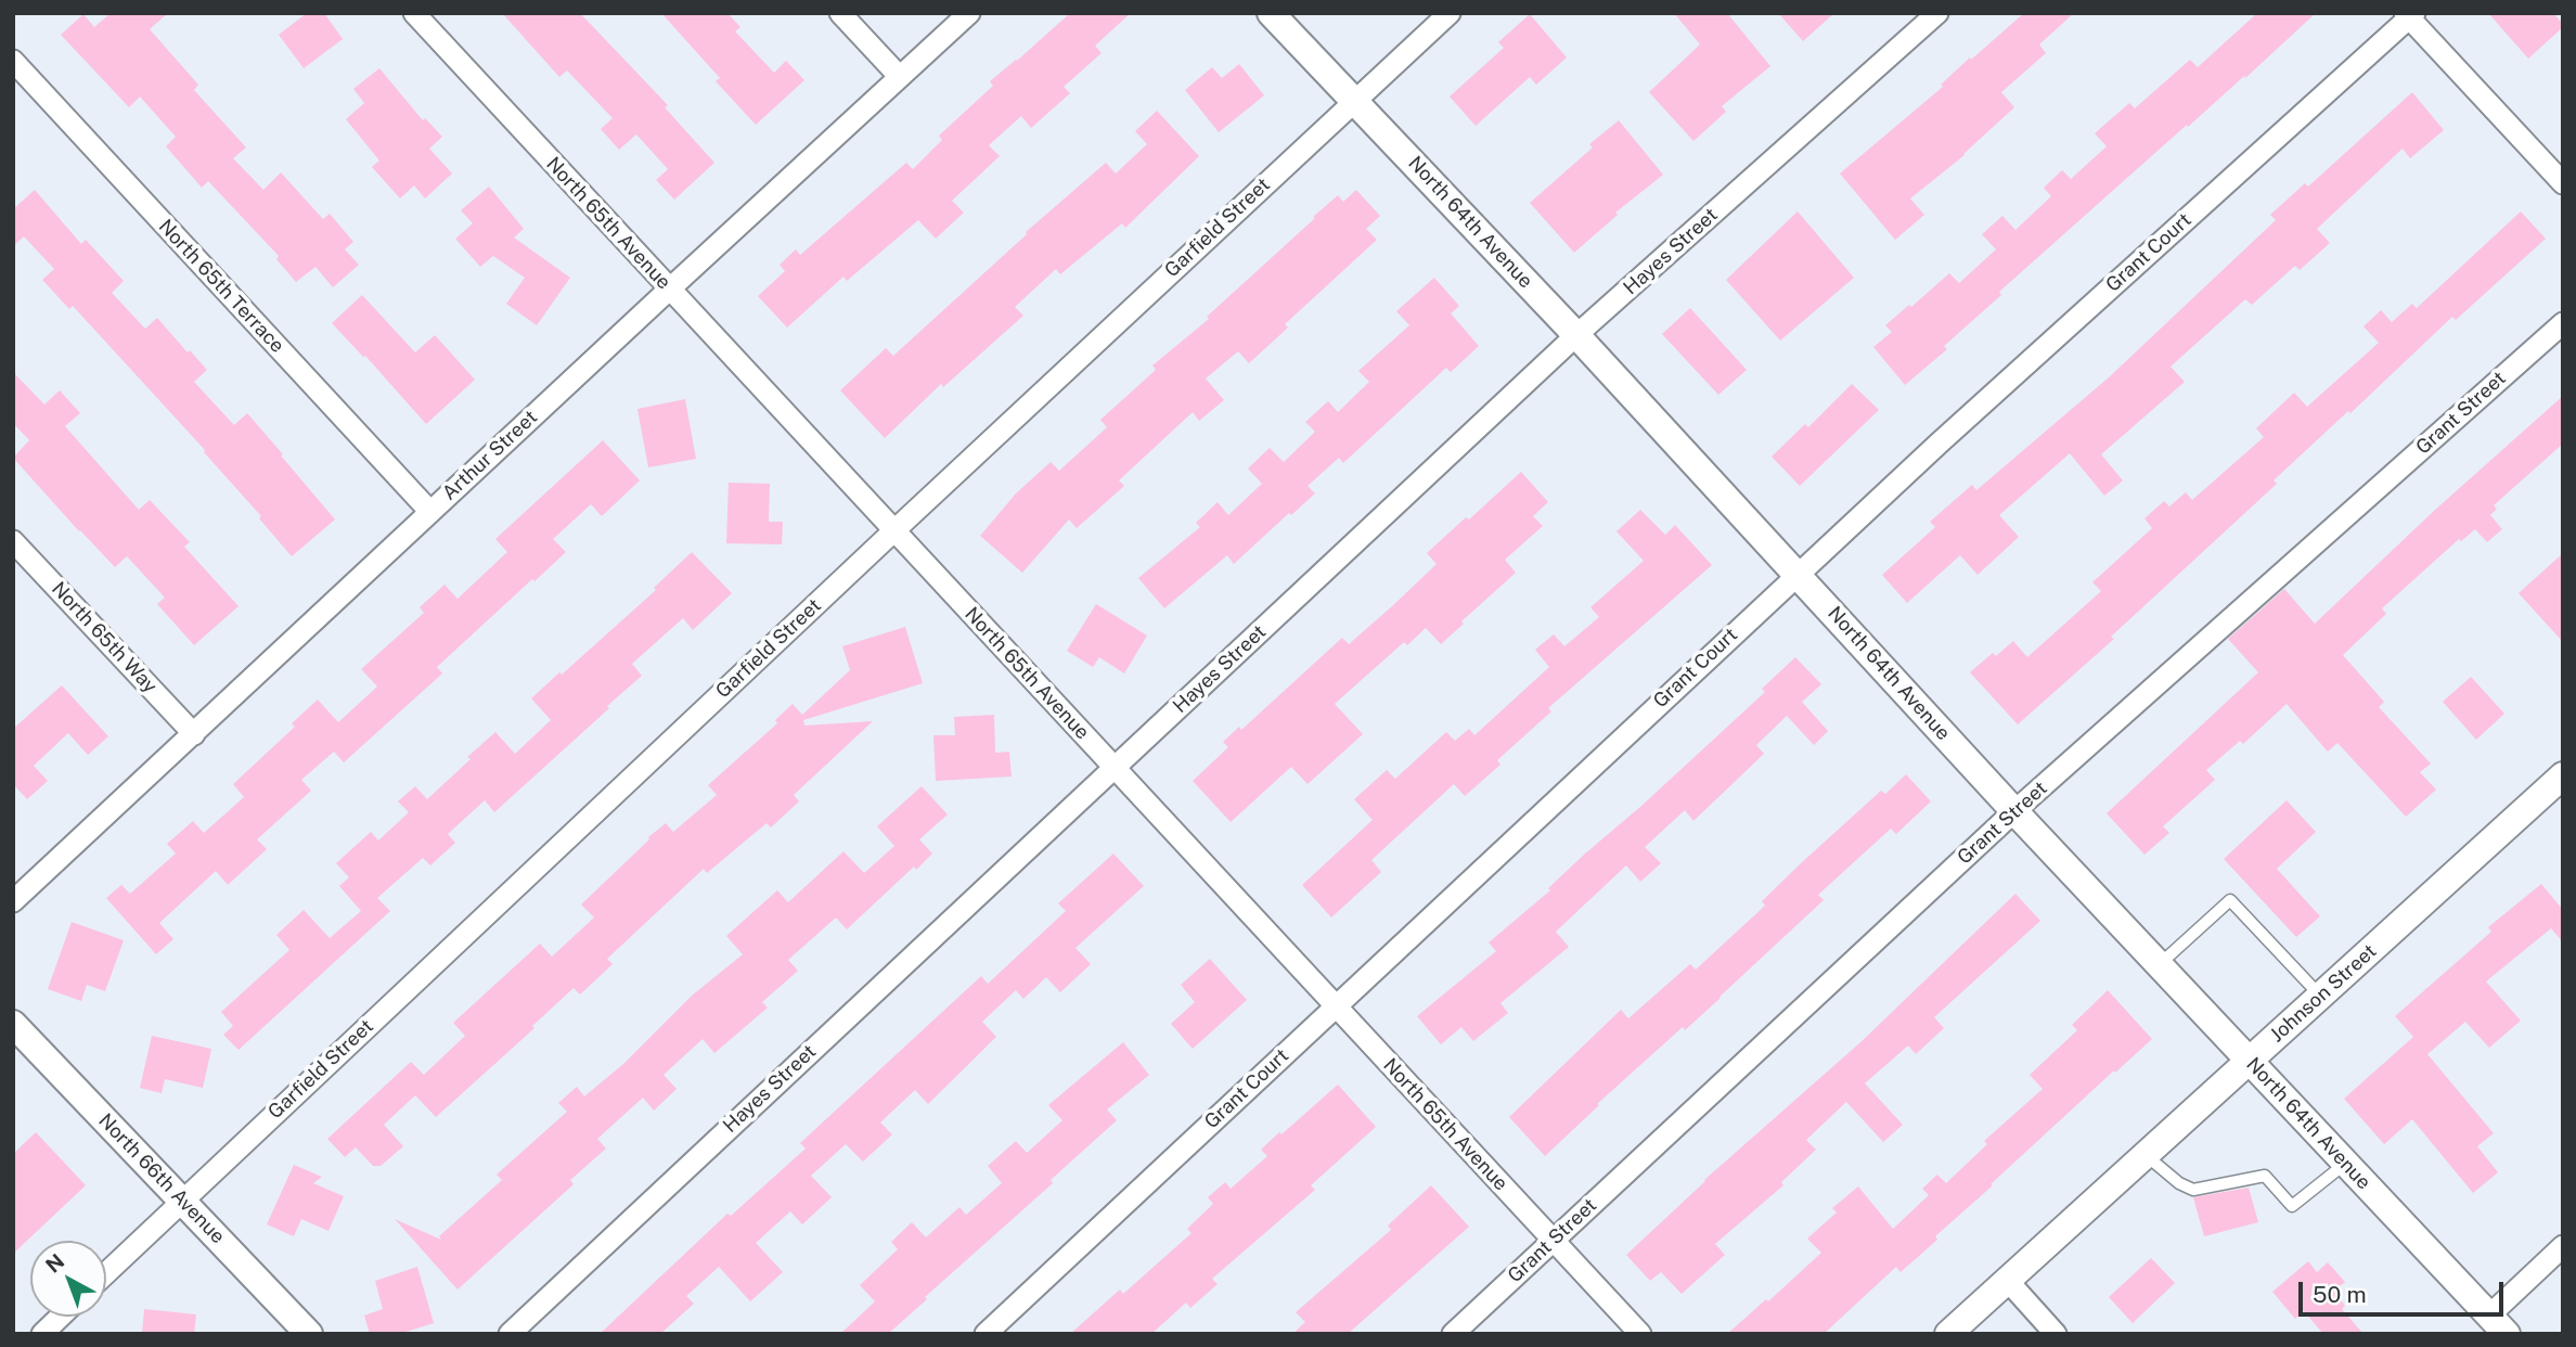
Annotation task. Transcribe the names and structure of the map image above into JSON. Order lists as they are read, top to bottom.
{
  "streets": {
    "street": [
      "North 64th Avenue",
      "North 65th Avenue",
      "Garfield Street",
      "Hayes Street",
      "Grant Court",
      "North 65th Terrace",
      "Grant Street",
      "Arthur Street",
      "North 65th Way",
      "Johnson Street",
      "North 66th Avenue"
    ]
  },
  "crossings": [
    ["North 64th Avenue", "Garfield Street"],
    ["North 64th Avenue", "Hayes Street"],
    ["North 64th Avenue", "Grant Court"],
    ["North 64th Avenue", "Grant Street"],
    ["North 64th Avenue", "Johnson Street"],
    ["North 65th Avenue", "Garfield Street"],
    ["North 65th Avenue", "Hayes Street"],
    ["North 65th Avenue", "Grant Court"],
    ["North 65th Avenue", "Grant Street"],
    ["North 65th Avenue", "Arthur Street"],
    ["Garfield Street", "North 66th Avenue"],
    ["North 65th Terrace", "Arthur Street"],
    ["Arthur Street", "North 65th Way"]
  ],
  "scale_bar": "50 m",
  "north": "top left"
}
